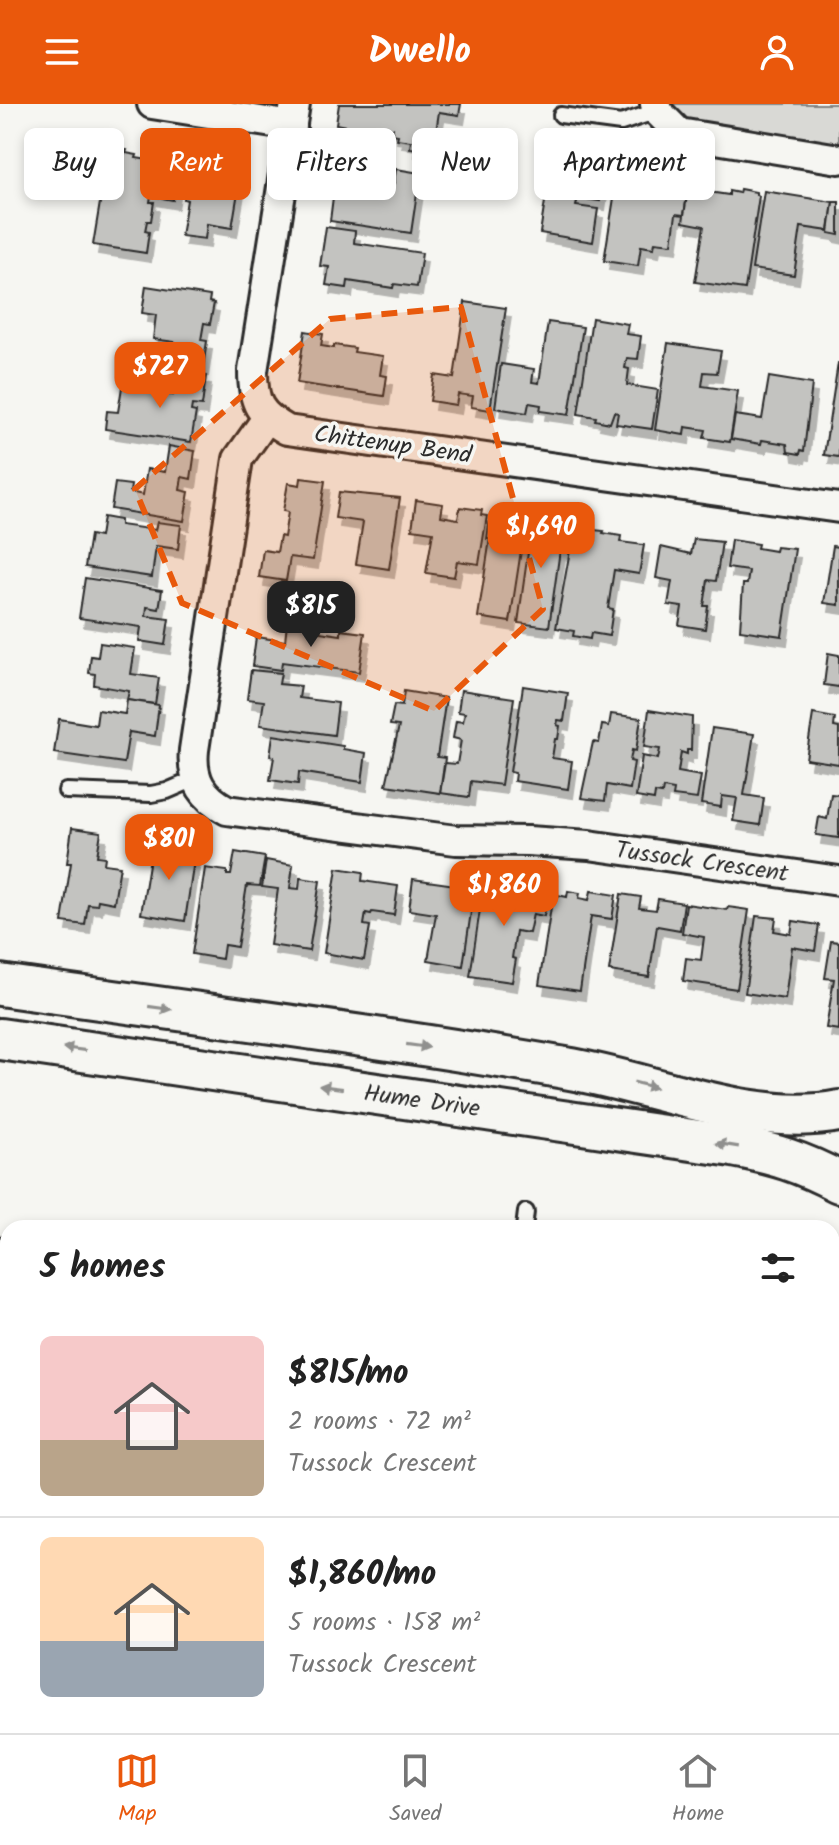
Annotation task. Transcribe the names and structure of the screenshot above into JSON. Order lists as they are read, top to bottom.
{
  "streets": {
    "street": ["Chittenup Bend", "Tussock Crescent", "Hume Drive"]
  },
  "page": {
    "header": "Dwello",
    "chip": [
      "Buy",
      "Rent",
      "Filters",
      "New",
      "Apartment"
    ],
    "price": [
      "$727",
      "$1,690",
      "$815",
      "$801",
      "$1,860"
    ],
    "heading": "5 homes",
    "list": [
      {
        "name": "$815/mo",
        "note": "2 rooms · 72 m² · Tussock Crescent"
      },
      {
        "name": "$1,860/mo",
        "note": "5 rooms · 158 m² · Tussock Crescent"
      }
    ],
    "tabs": ["Map", "Saved", "Home"]
  }
}
